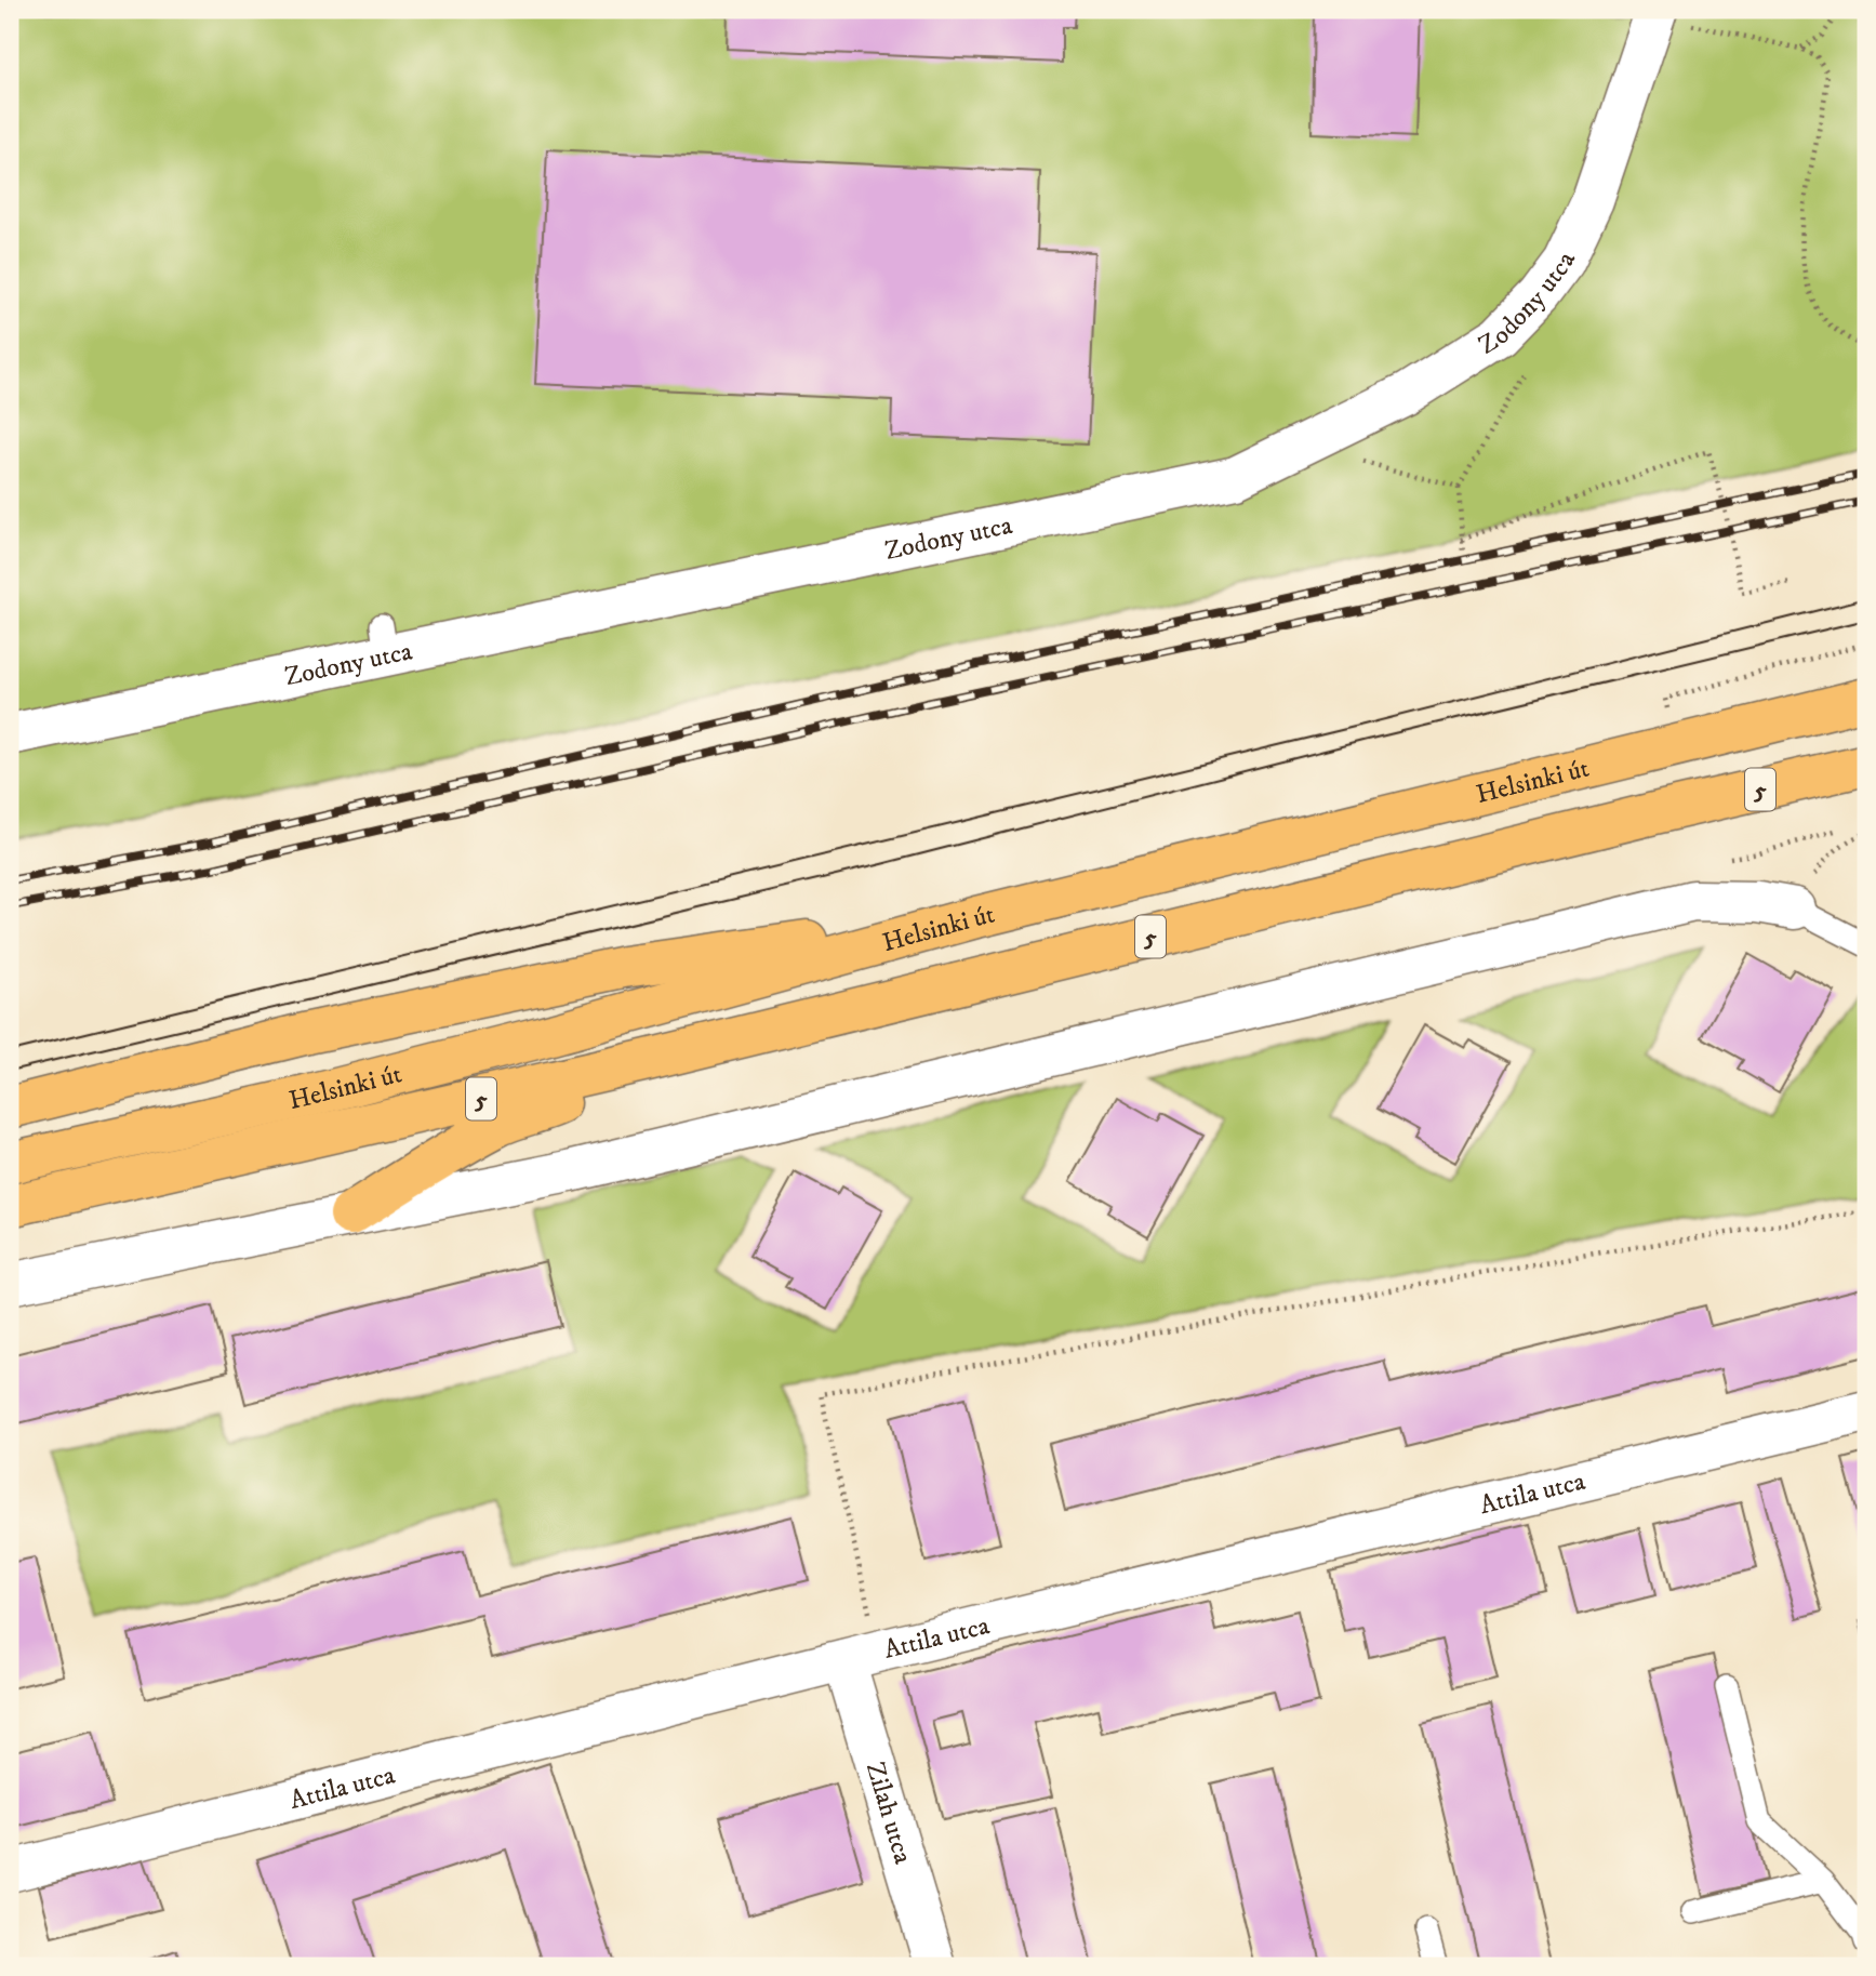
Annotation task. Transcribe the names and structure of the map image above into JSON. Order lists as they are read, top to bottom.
{
  "streets": {
    "main road": ["Helsinki út", "5"],
    "street": ["Zodony utca", "Attila utca", "Zilah utca"]
  },
  "crossings": [
    ["Attila utca", "Zilah utca"]
  ]
}
